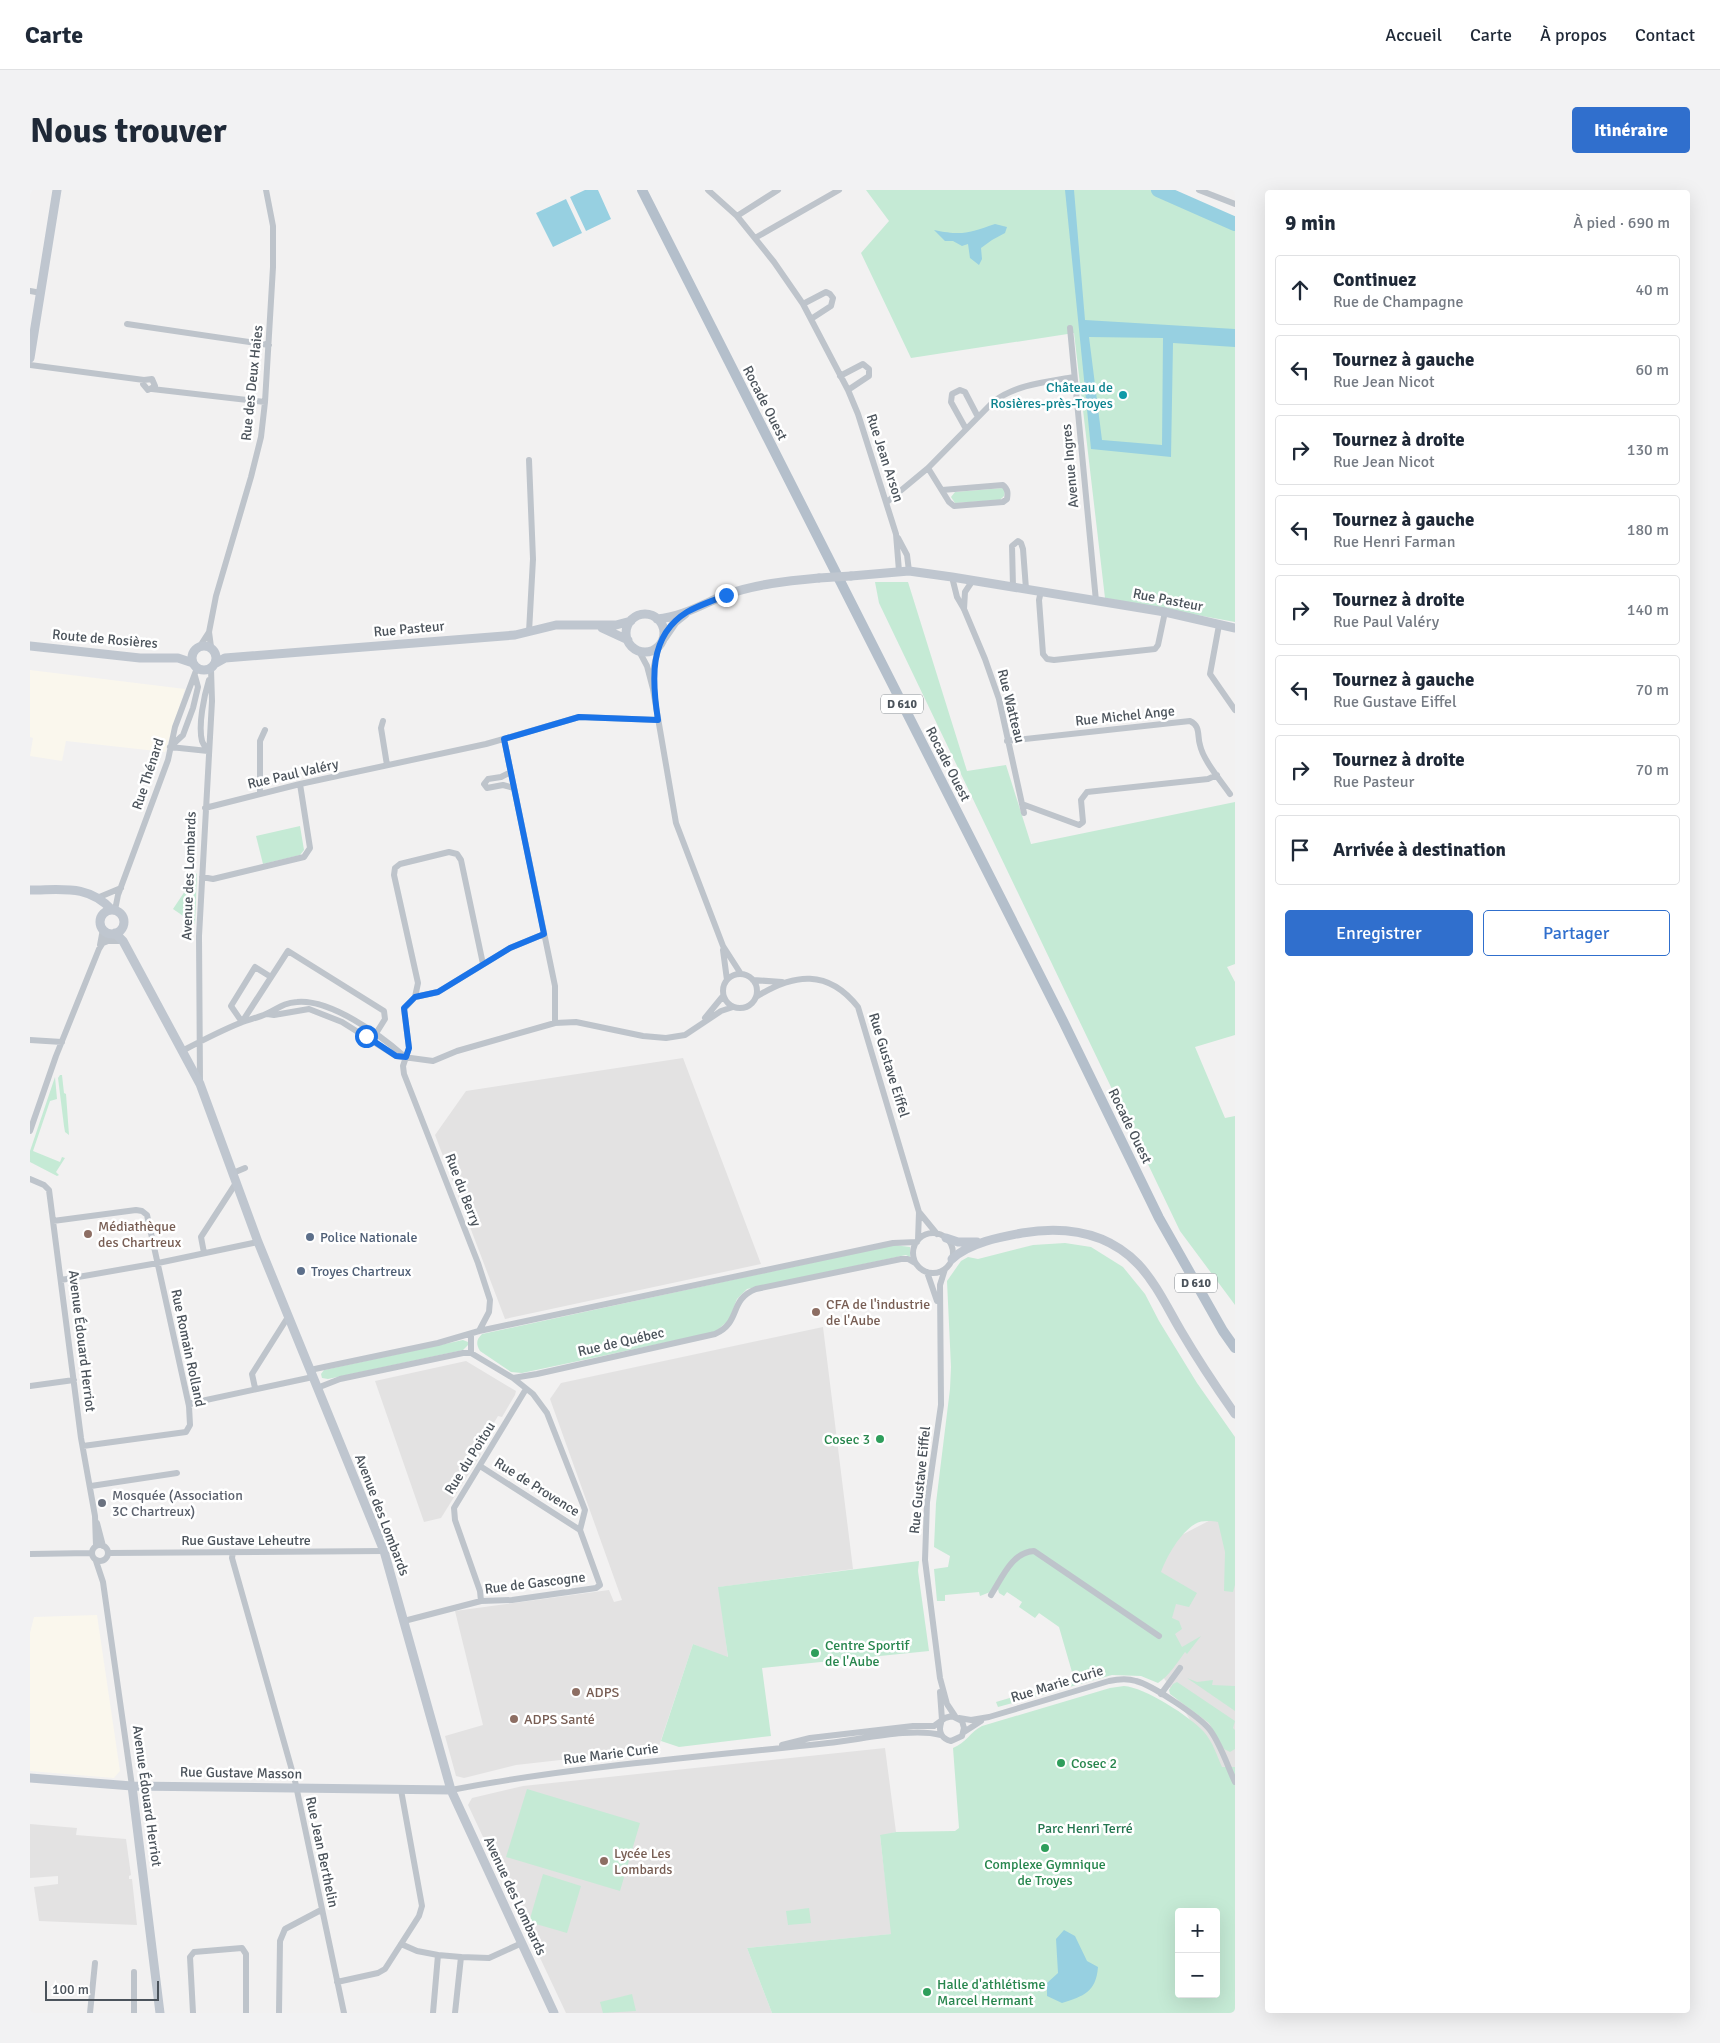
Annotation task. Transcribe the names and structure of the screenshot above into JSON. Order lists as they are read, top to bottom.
{
  "streets": {
    "main road": ["Rocade Ouest", "D 610"],
    "street": [
      "Rue des Deux Haies",
      "Rue Jean Arson",
      "Avenue Ingres",
      "Rue Pasteur",
      "Route de Rosières",
      "Rue Watteau",
      "Rue Michel Ange",
      "Rue Thénard",
      "Rue Paul Valéry",
      "Avenue des Lombards",
      "Rue Gustave Eiffel",
      "Rue du Berry",
      "Avenue Édouard Herriot",
      "Rue de Québec",
      "Rue Romain Rolland",
      "Rue du Poitou",
      "Rue de Provence",
      "Rue Gustave Leheutre",
      "Rue de Gascogne",
      "Rue Marie Curie",
      "Rue Gustave Masson",
      "Rue Jean Berthelin"
    ]
  },
  "crossings": [
    ["Rue des Deux Haies", "Route de Rosières"],
    ["Rue Jean Arson", "Rue Pasteur"],
    ["Avenue Ingres", "Rue Pasteur"],
    ["Rue Pasteur", "Route de Rosières"],
    ["Rue Pasteur", "Rue Watteau"],
    ["Rue Pasteur", "Avenue des Lombards"],
    ["Route de Rosières", "Rue Thénard"],
    ["Route de Rosières", "Avenue des Lombards"],
    ["Rue Watteau", "Rue Michel Ange"],
    ["Rue Paul Valéry", "Avenue des Lombards"],
    ["Avenue des Lombards", "Rue Gustave Leheutre"],
    ["Avenue des Lombards", "Rue de Gascogne"],
    ["Avenue des Lombards", "Rue Marie Curie"],
    ["Avenue des Lombards", "Rue Gustave Masson"],
    ["Rue Gustave Eiffel", "Rue de Québec"],
    ["Rue Gustave Eiffel", "Rue Marie Curie"],
    ["Avenue Édouard Herriot", "Rue Romain Rolland"],
    ["Avenue Édouard Herriot", "Rue Gustave Leheutre"],
    ["Avenue Édouard Herriot", "Rue Gustave Masson"],
    ["Rue du Poitou", "Rue de Provence"],
    ["Rue du Poitou", "Rue de Gascogne"],
    ["Rue de Provence", "Rue de Gascogne"],
    ["Rue Gustave Leheutre", "Rue Jean Berthelin"],
    ["Rue Marie Curie", "Rue Gustave Masson"],
    ["Rue Gustave Masson", "Rue Jean Berthelin"]
  ],
  "parks": ["Parc Henri Terré"],
  "places": [
    "Château de Rosières-près-Troyes",
    "Médiathèque des Chartreux",
    "Police Nationale",
    "Troyes Chartreux",
    "CFA de l'industrie de l'Aube",
    "Cosec 3",
    "Mosquée (Association 3C Chartreux)",
    "Centre Sportif de l'Aube",
    "ADPS",
    "ADPS Santé",
    "Cosec 2",
    "Complexe Gymnique de Troyes",
    "Lycée Les Lombards",
    "Halle d'athlétisme Marcel Hermant"
  ],
  "scale_bar": "100 m",
  "page": {
    "header": "Carte",
    "nav": [
      "Accueil",
      "Carte",
      "À propos",
      "Contact"
    ],
    "buttons": [
      "Itinéraire",
      ["Enregistrer", "Partager"]
    ],
    "title": "Nous trouver",
    "heading": ["9 min", "À pied · 690 m"],
    "list": [
      ["Continuez", "Rue de Champagne", "40 m"],
      ["Tournez à gauche", "Rue Jean Nicot", "60 m"],
      ["Tournez à droite", "Rue Jean Nicot", "130 m"],
      ["Tournez à gauche", "Rue Henri Farman", "180 m"],
      ["Tournez à droite", "Rue Paul Valéry", "140 m"],
      ["Tournez à gauche", "Rue Gustave Eiffel", "70 m"],
      ["Tournez à droite", "Rue Pasteur", "70 m"],
      "Arrivée à destination"
    ],
    "map_buttons": ["+", "−"],
    "scale": "100 m"
  }
}
